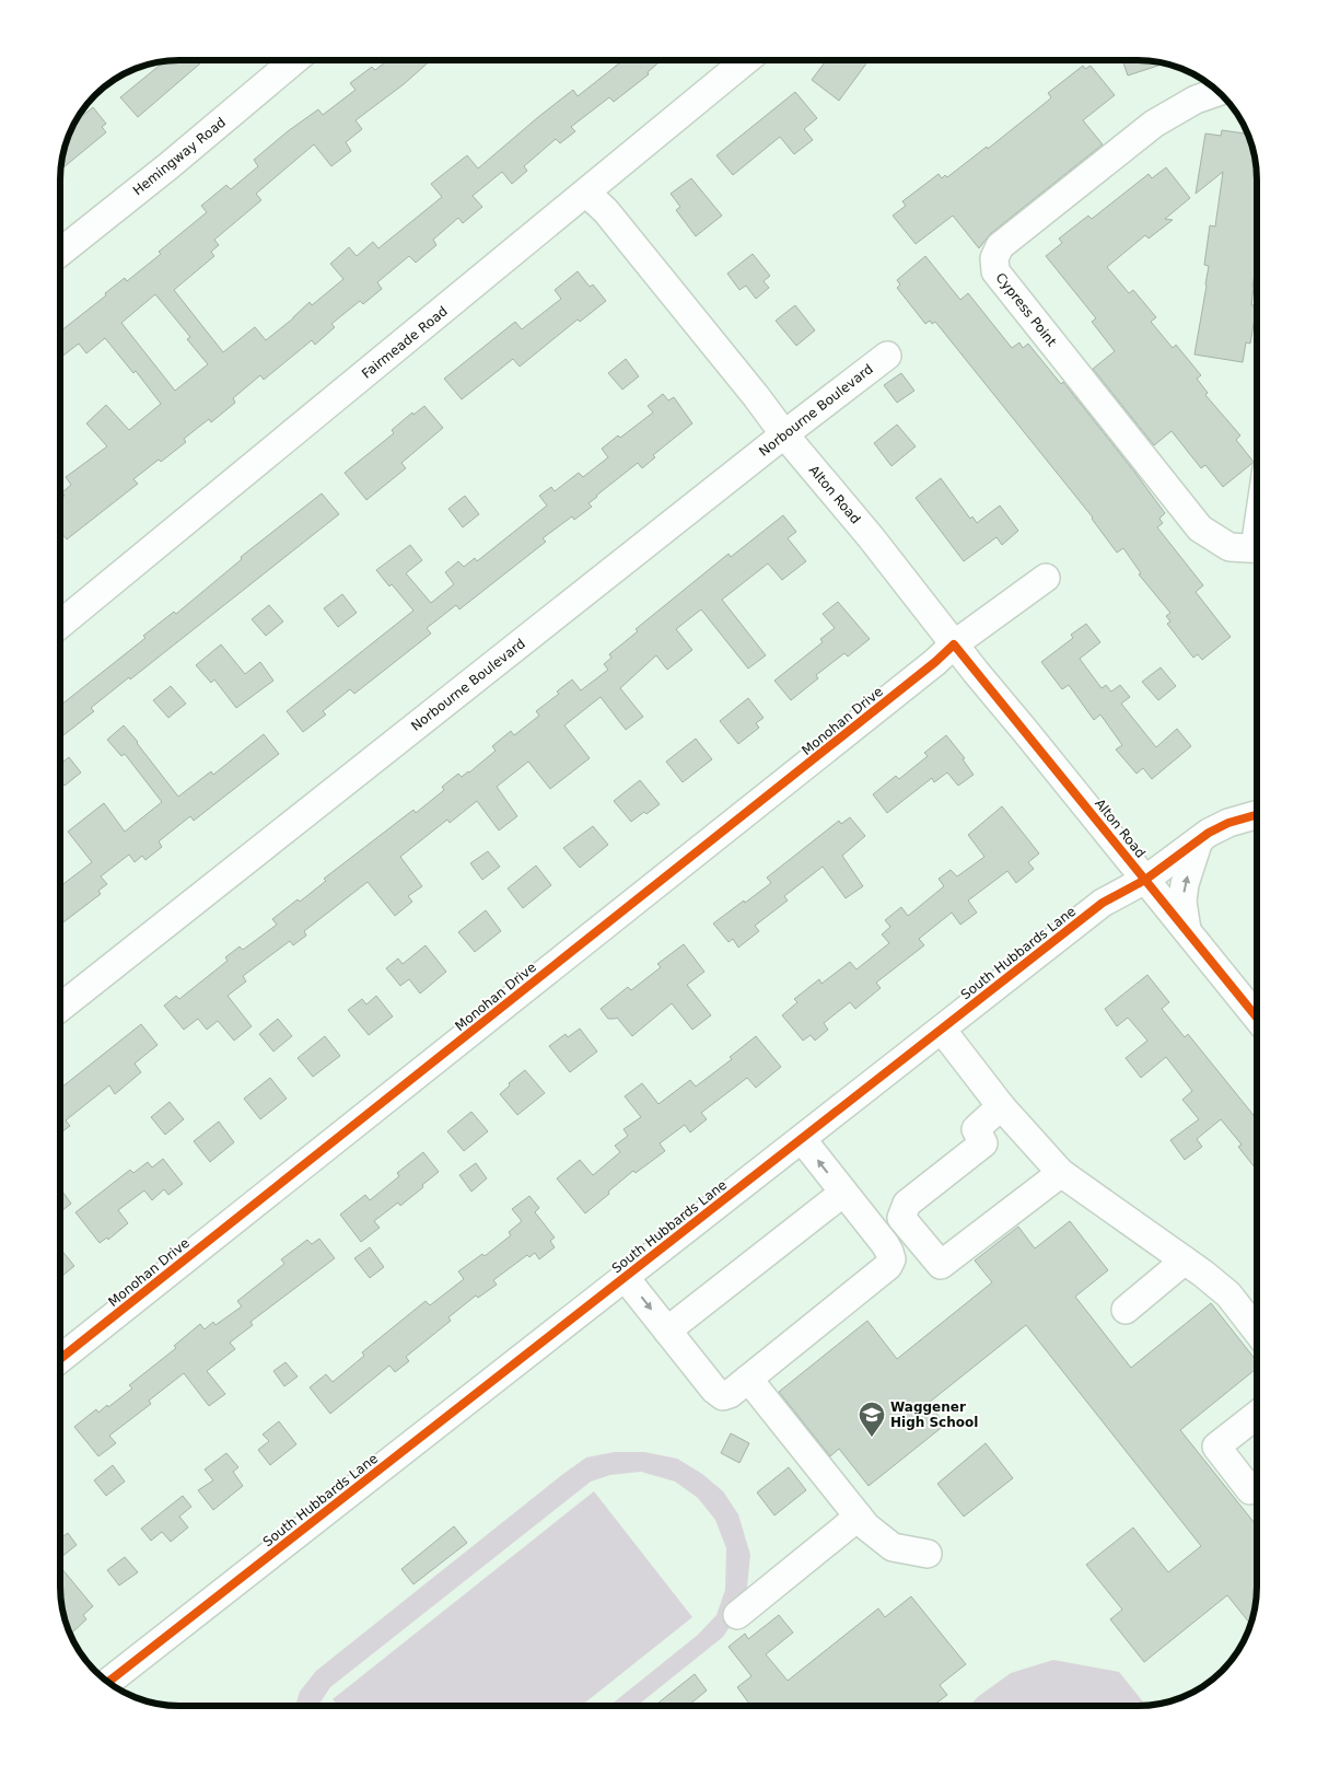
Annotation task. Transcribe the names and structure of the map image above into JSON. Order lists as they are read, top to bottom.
{
  "streets": {
    "street": [
      "Hemingway Road",
      "Cypress Point",
      "Fairmeade Road",
      "Norbourne Boulevard",
      "Alton Road",
      "Monohan Drive",
      "South Hubbards Lane"
    ]
  },
  "crossings": [
    ["Fairmeade Road", "Alton Road"],
    ["Norbourne Boulevard", "Alton Road"],
    ["Alton Road", "Monohan Drive"],
    ["Alton Road", "South Hubbards Lane"]
  ],
  "places": {
    "school or university": ["Waggener High School"]
  }
}
